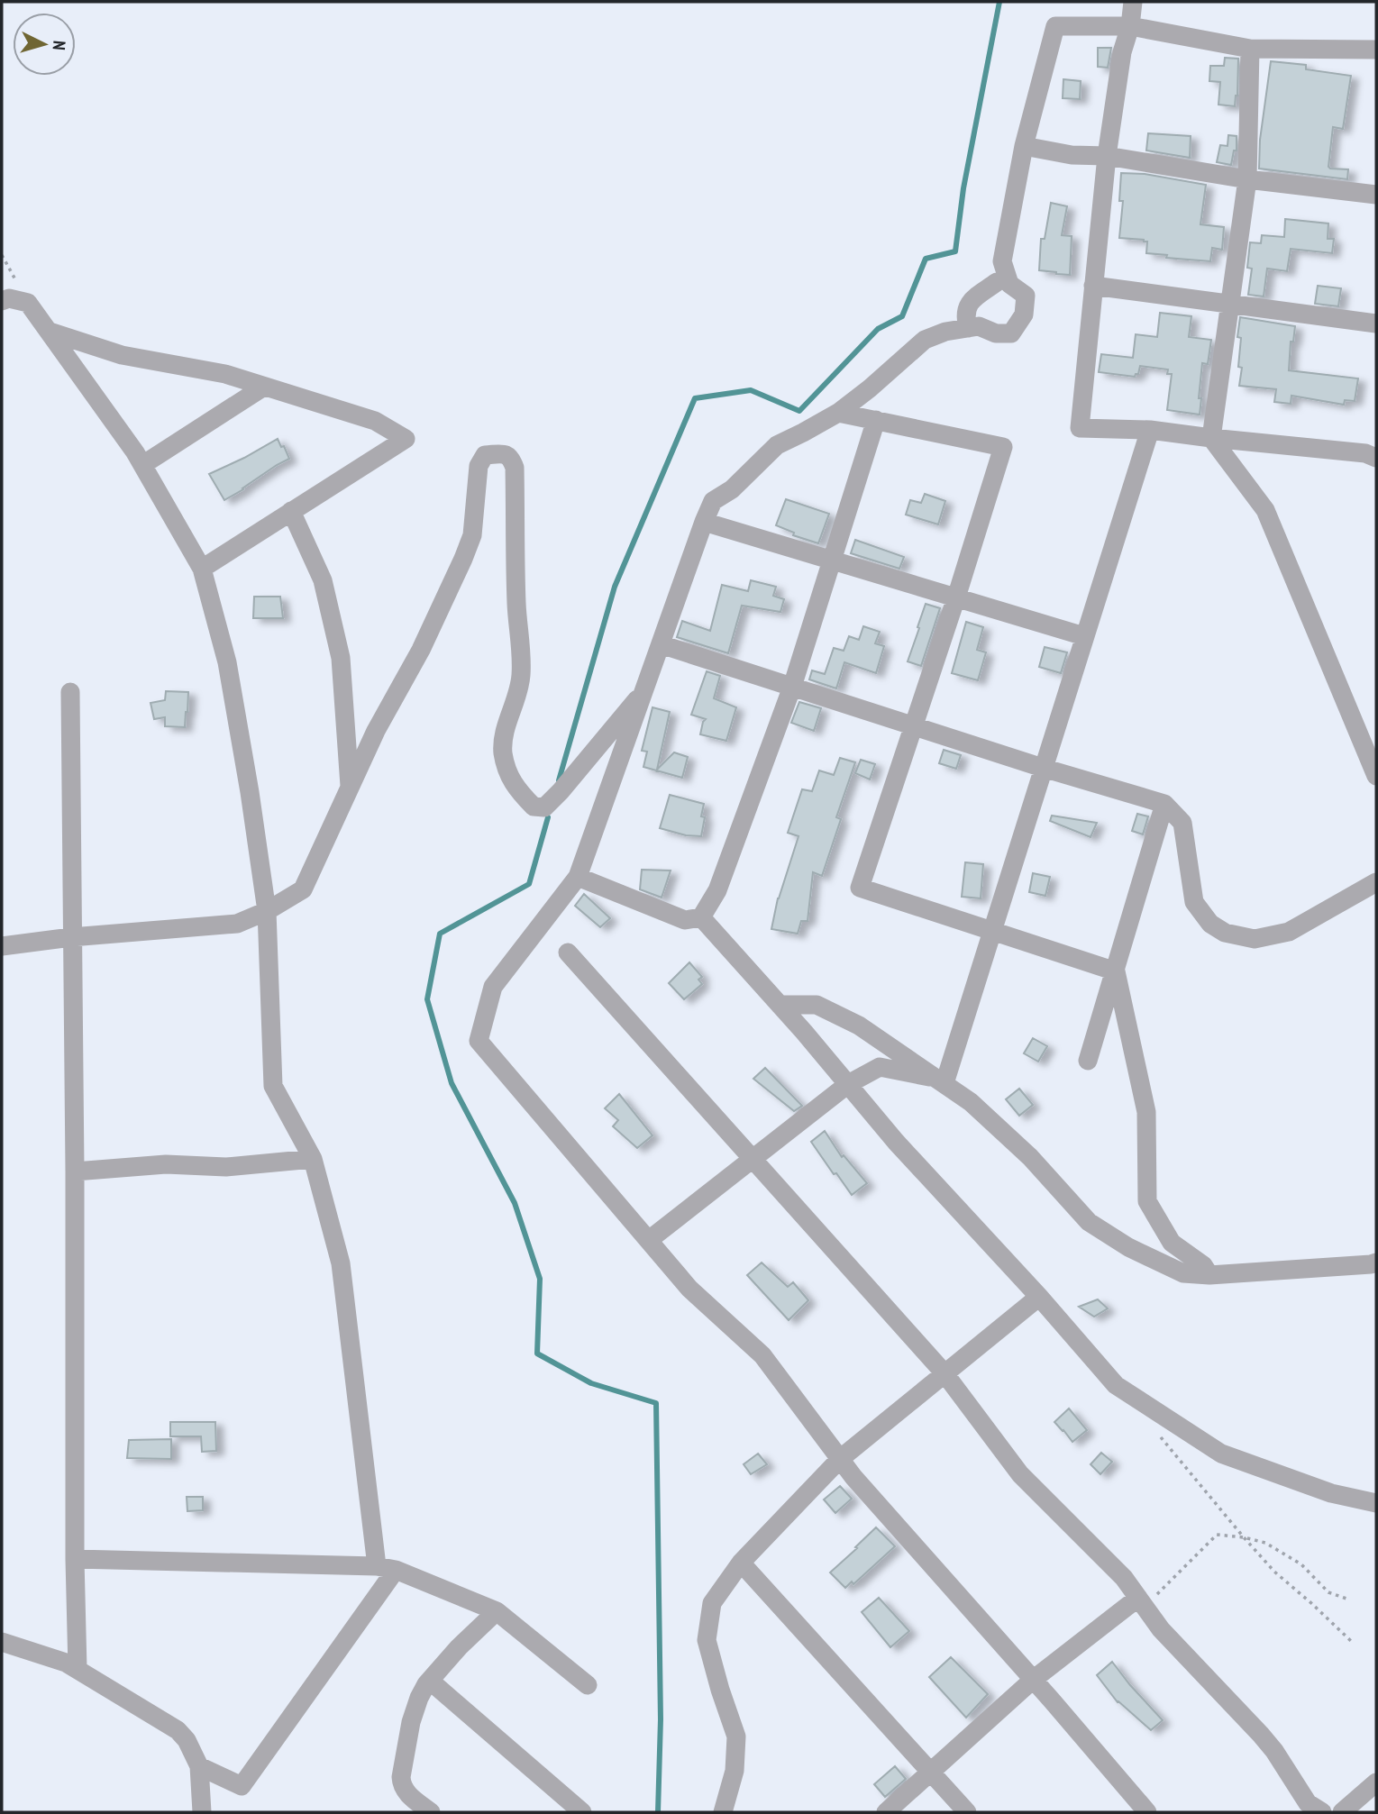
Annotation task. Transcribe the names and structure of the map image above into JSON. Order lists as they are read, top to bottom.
{
  "north": "right"
}
